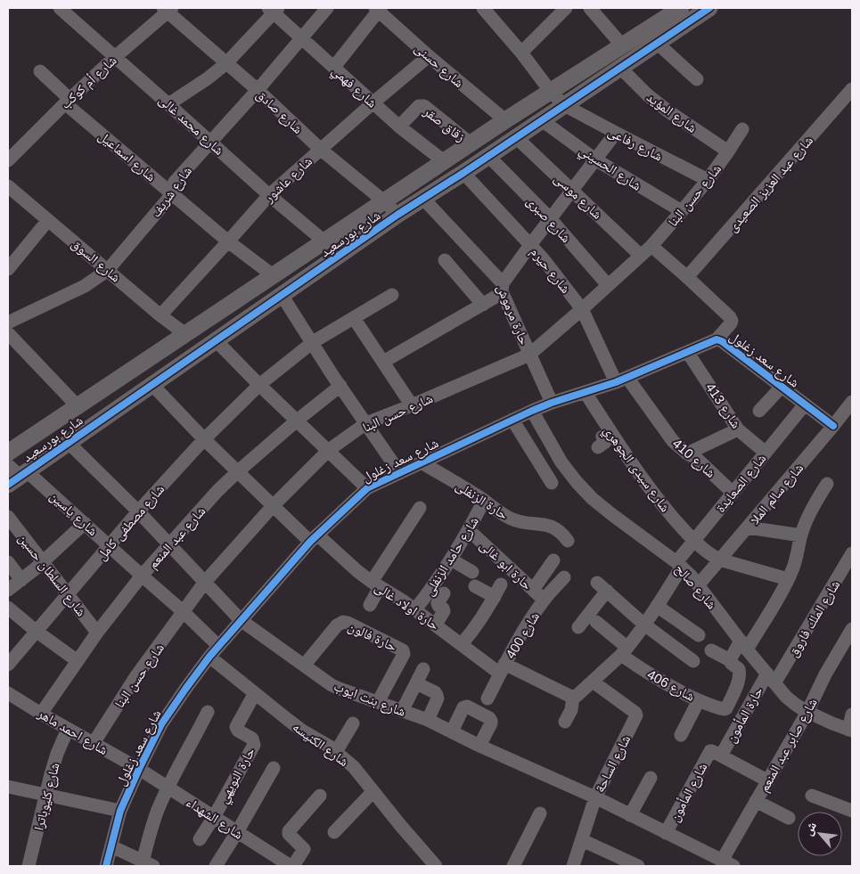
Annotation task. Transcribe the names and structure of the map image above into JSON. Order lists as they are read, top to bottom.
{
  "streets": {
    "street": [
      "شارع حسنى",
      "شارع أم كوكب",
      "شارع فهمي",
      "شارع صادق",
      "شارع المؤيد",
      "زقاق صقر",
      "شارع محمد غالى",
      "شارع رفاعى",
      "شارع اسماعيل",
      "شارع الحسيني",
      "شارع عاشور",
      "شارع عبد العزيز الصعيدى",
      "شارع شريف",
      "شارع حسن البنا",
      "شارع موسى",
      "شارع صبرى",
      "شارع بورسعيد",
      "شارع السوق",
      "شارع حيرم",
      "حارة مرموش",
      "شارع سعد زغلول",
      "شارع 413",
      "شارع 410",
      "شارع سيدى الجوهري",
      "شارع الصعايدة",
      "شارع سالم الملا",
      "حارة الزنفلى",
      "شارع ياسين",
      "شارع مصطفى كامل",
      "شارع عبد المنعم",
      "شارع حامد الزنفلى",
      "حارة ابو غالى",
      "شارع السلطان حسين",
      "شارع صالح",
      "حارة اولاد غالى",
      "شارع الملك فاروق",
      "شارع 400",
      "حارة فالون",
      "شارع 406",
      "شارع بنت ايوب",
      "حارة المأمون",
      "شارع احمد ماهر",
      "شارع الكنيسه",
      "شارع صابر عبد المنعم",
      "شارع الساحة",
      "حارة النويهي",
      "شارع المأمون",
      "شارع كليوباترا",
      "شارع الشهداء"
    ]
  },
  "crossings": [
    ["شارع حسنى", "شارع عاشور"],
    ["شارع حسنى", "شارع بورسعيد"],
    ["شارع أم كوكب", "شارع صادق"],
    ["شارع أم كوكب", "شارع محمد غالى"],
    ["شارع أم كوكب", "شارع اسماعيل"],
    ["شارع فهمي", "زقاق صقر"],
    ["شارع فهمي", "شارع عاشور"],
    ["شارع فهمي", "شارع شريف"],
    ["شارع فهمي", "شارع بورسعيد"],
    ["شارع صادق", "شارع عاشور"],
    ["شارع صادق", "شارع شريف"],
    ["شارع صادق", "شارع بورسعيد"],
    ["شارع المؤيد", "شارع حسن البنا"],
    ["شارع المؤيد", "شارع بورسعيد"],
    ["زقاق صقر", "شارع بورسعيد"],
    ["شارع محمد غالى", "شارع عاشور"],
    ["شارع محمد غالى", "شارع شريف"],
    ["شارع محمد غالى", "شارع بورسعيد"],
    ["شارع رفاعى", "شارع حسن البنا"],
    ["شارع رفاعى", "شارع بورسعيد"],
    ["شارع اسماعيل", "شارع عاشور"],
    ["شارع اسماعيل", "شارع شريف"],
    ["شارع اسماعيل", "شارع بورسعيد"],
    ["شارع الحسيني", "شارع حسن البنا"],
    ["شارع الحسيني", "شارع بورسعيد"],
    ["شارع عاشور", "شارع السوق"],
    ["شارع شريف", "شارع السوق"],
    ["شارع حسن البنا", "شارع موسى"],
    ["شارع حسن البنا", "شارع صبرى"],
    ["شارع حسن البنا", "شارع حيرم"],
    ["شارع حسن البنا", "حارة مرموش"],
    ["شارع حسن البنا", "شارع ياسين"],
    ["شارع حسن البنا", "حارة اولاد غالى"],
    ["شارع حسن البنا", "شارع بنت ايوب"],
    ["شارع حسن البنا", "شارع احمد ماهر"],
    ["شارع موسى", "شارع بورسعيد"],
    ["شارع صبرى", "شارع بورسعيد"],
    ["شارع بورسعيد", "شارع السوق"],
    ["شارع بورسعيد", "شارع حيرم"],
    ["شارع بورسعيد", "حارة مرموش"],
    ["شارع بورسعيد", "شارع ياسين"],
    ["شارع بورسعيد", "حارة اولاد غالى"],
    ["شارع بورسعيد", "شارع بنت ايوب"],
    ["شارع حيرم", "شارع سعد زغلول"],
    ["شارع حيرم", "شارع 410"],
    ["حارة مرموش", "شارع سعد زغلول"],
    ["شارع سعد زغلول", "شارع 413"],
    ["شارع سعد زغلول", "شارع 410"],
    ["شارع سعد زغلول", "شارع سيدى الجوهري"],
    ["شارع سعد زغلول", "شارع الصعايدة"],
    ["شارع سعد زغلول", "شارع سالم الملا"],
    ["شارع سعد زغلول", "حارة الزنفلى"],
    ["شارع سعد زغلول", "شارع ياسين"],
    ["شارع سعد زغلول", "شارع صالح"],
    ["شارع سعد زغلول", "حارة اولاد غالى"],
    ["شارع سعد زغلول", "شارع بنت ايوب"],
    ["شارع سعد زغلول", "شارع احمد ماهر"],
    ["شارع سعد زغلول", "شارع الكنيسه"],
    ["شارع سعد زغلول", "شارع الشهداء"],
    ["شارع 413", "شارع الصعايدة"],
    ["شارع 410", "شارع الصعايدة"],
    ["شارع سيدى الجوهري", "شارع الصعايدة"],
    ["شارع سيدى الجوهري", "شارع سالم الملا"],
    ["شارع الصعايدة", "شارع صالح"],
    ["شارع سالم الملا", "شارع صالح"],
    ["حارة الزنفلى", "شارع حامد الزنفلى"],
    ["شارع ياسين", "شارع مصطفى كامل"],
    ["شارع ياسين", "شارع عبد المنعم"],
    ["شارع ياسين", "شارع الكنيسه"],
    ["شارع مصطفى كامل", "شارع السلطان حسين"],
    ["شارع مصطفى كامل", "حارة اولاد غالى"],
    ["شارع مصطفى كامل", "شارع بنت ايوب"],
    ["شارع عبد المنعم", "شارع السلطان حسين"],
    ["شارع عبد المنعم", "حارة اولاد غالى"],
    ["شارع عبد المنعم", "شارع بنت ايوب"],
    ["شارع عبد المنعم", "شارع احمد ماهر"],
    ["شارع حامد الزنفلى", "حارة ابو غالى"],
    ["شارع حامد الزنفلى", "حارة اولاد غالى"],
    ["حارة ابو غالى", "شارع 400"],
    ["شارع صالح", "شارع الملك فاروق"],
    ["شارع صالح", "حارة المأمون"],
    ["شارع صالح", "شارع صابر عبد المنعم"],
    ["حارة اولاد غالى", "شارع 400"],
    ["شارع الملك فاروق", "حارة المأمون"],
    ["حارة فالون", "شارع بنت ايوب"],
    ["شارع بنت ايوب", "شارع صابر عبد المنعم"],
    ["شارع بنت ايوب", "شارع الساحة"],
    ["شارع بنت ايوب", "شارع المأمون"],
    ["حارة المأمون", "شارع المأمون"],
    ["شارع احمد ماهر", "شارع كليوباترا"],
    ["شارع احمد ماهر", "شارع الشهداء"],
    ["شارع الكنيسه", "حارة النويهي"],
    ["حارة النويهي", "شارع الشهداء"]
  ],
  "north": "top left"
}
